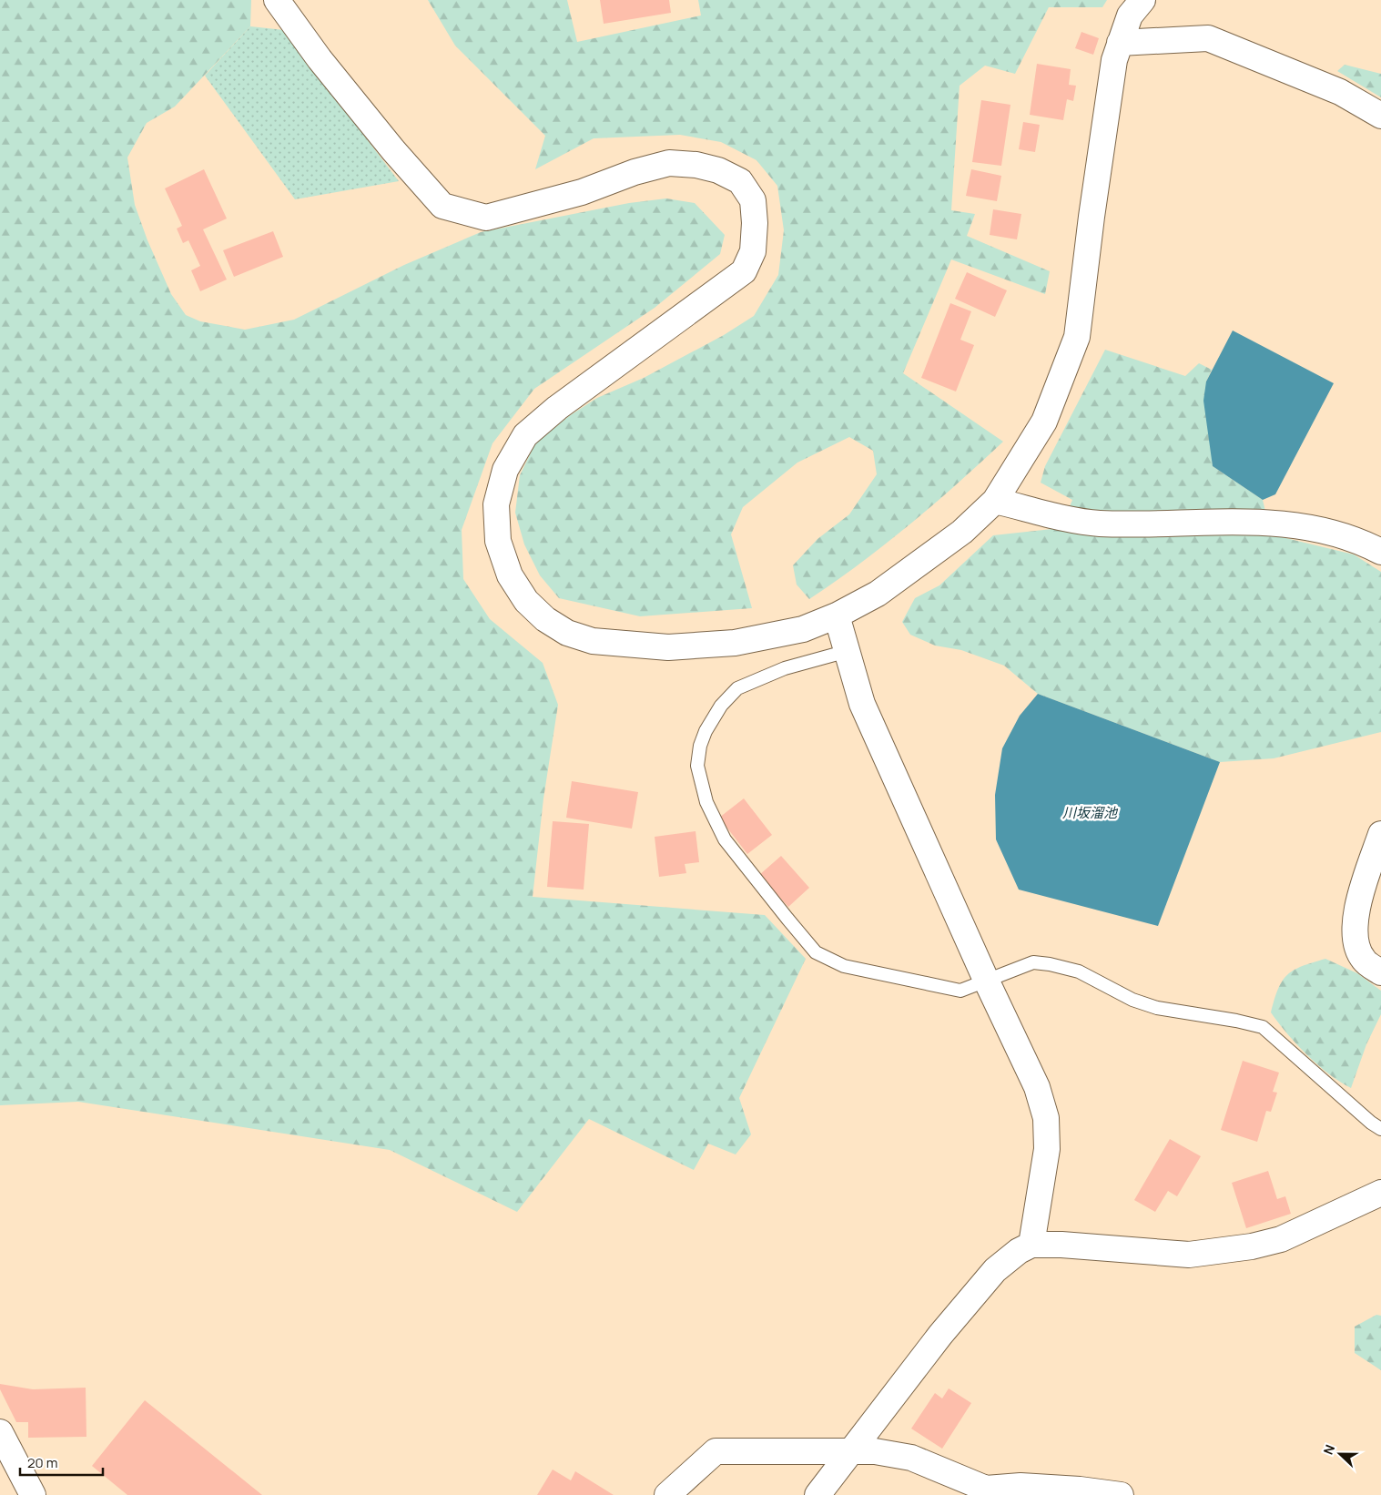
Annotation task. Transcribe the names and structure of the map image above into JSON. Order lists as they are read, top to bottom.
{
  "water": ["川坂溜池"],
  "scale_bar": "20 m",
  "north": "left"
}
